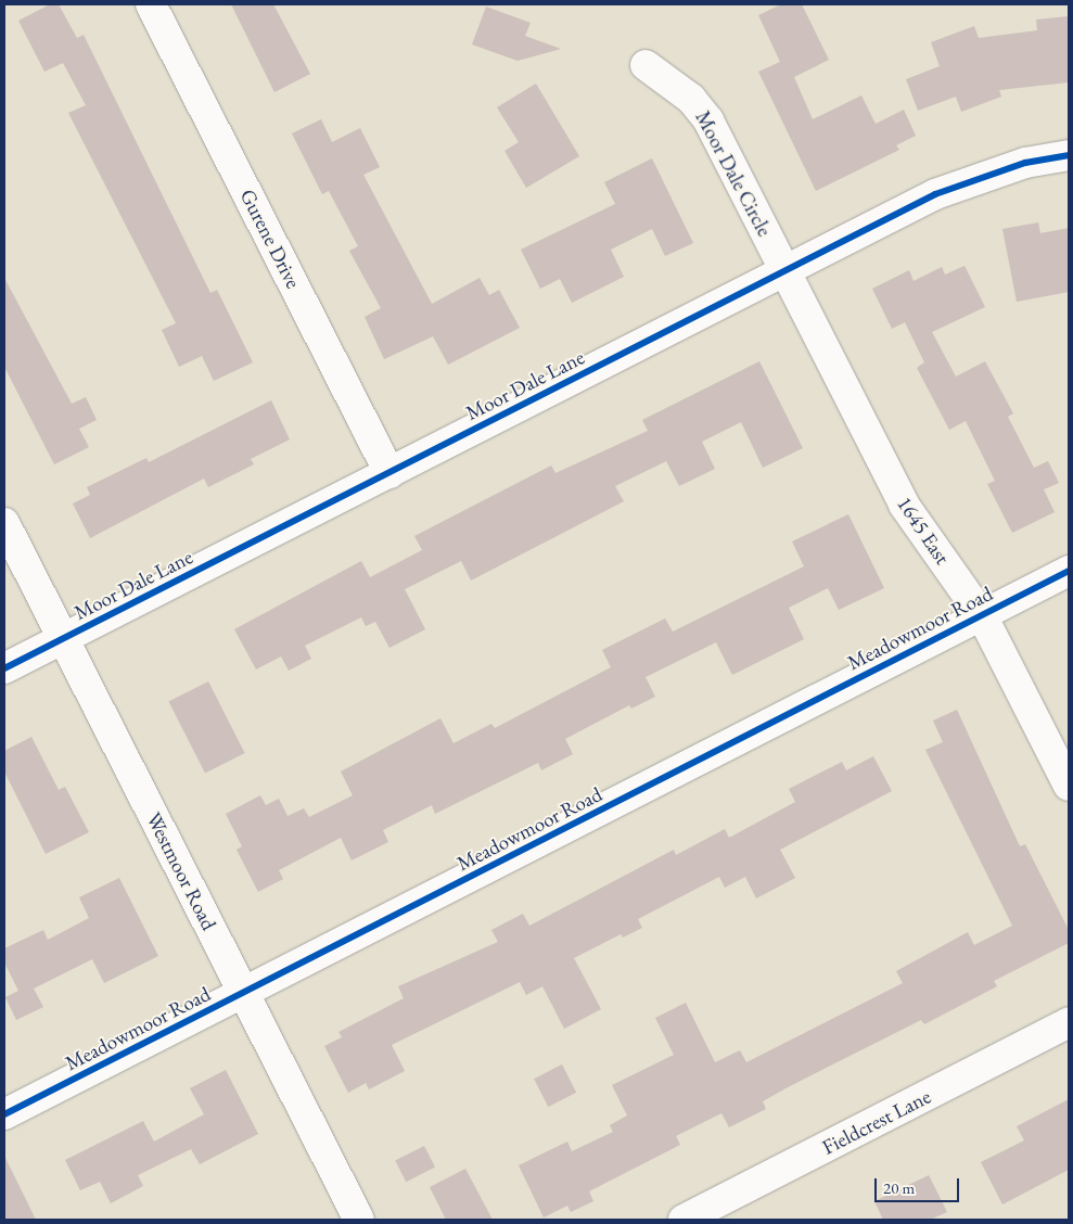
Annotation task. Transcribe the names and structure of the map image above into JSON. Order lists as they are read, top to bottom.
{
  "streets": {
    "street": [
      "Moor Dale Circle",
      "Gurene Drive",
      "Moor Dale Lane",
      "1645 East",
      "Meadowmoor Road",
      "Westmoor Road",
      "Fieldcrest Lane"
    ]
  },
  "crossings": [
    ["Moor Dale Circle", "Moor Dale Lane"],
    ["Moor Dale Circle", "1645 East"],
    ["Gurene Drive", "Moor Dale Lane"],
    ["Moor Dale Lane", "1645 East"],
    ["Moor Dale Lane", "Westmoor Road"],
    ["1645 East", "Meadowmoor Road"],
    ["Meadowmoor Road", "Westmoor Road"]
  ],
  "scale_bar": "20 m"
}
